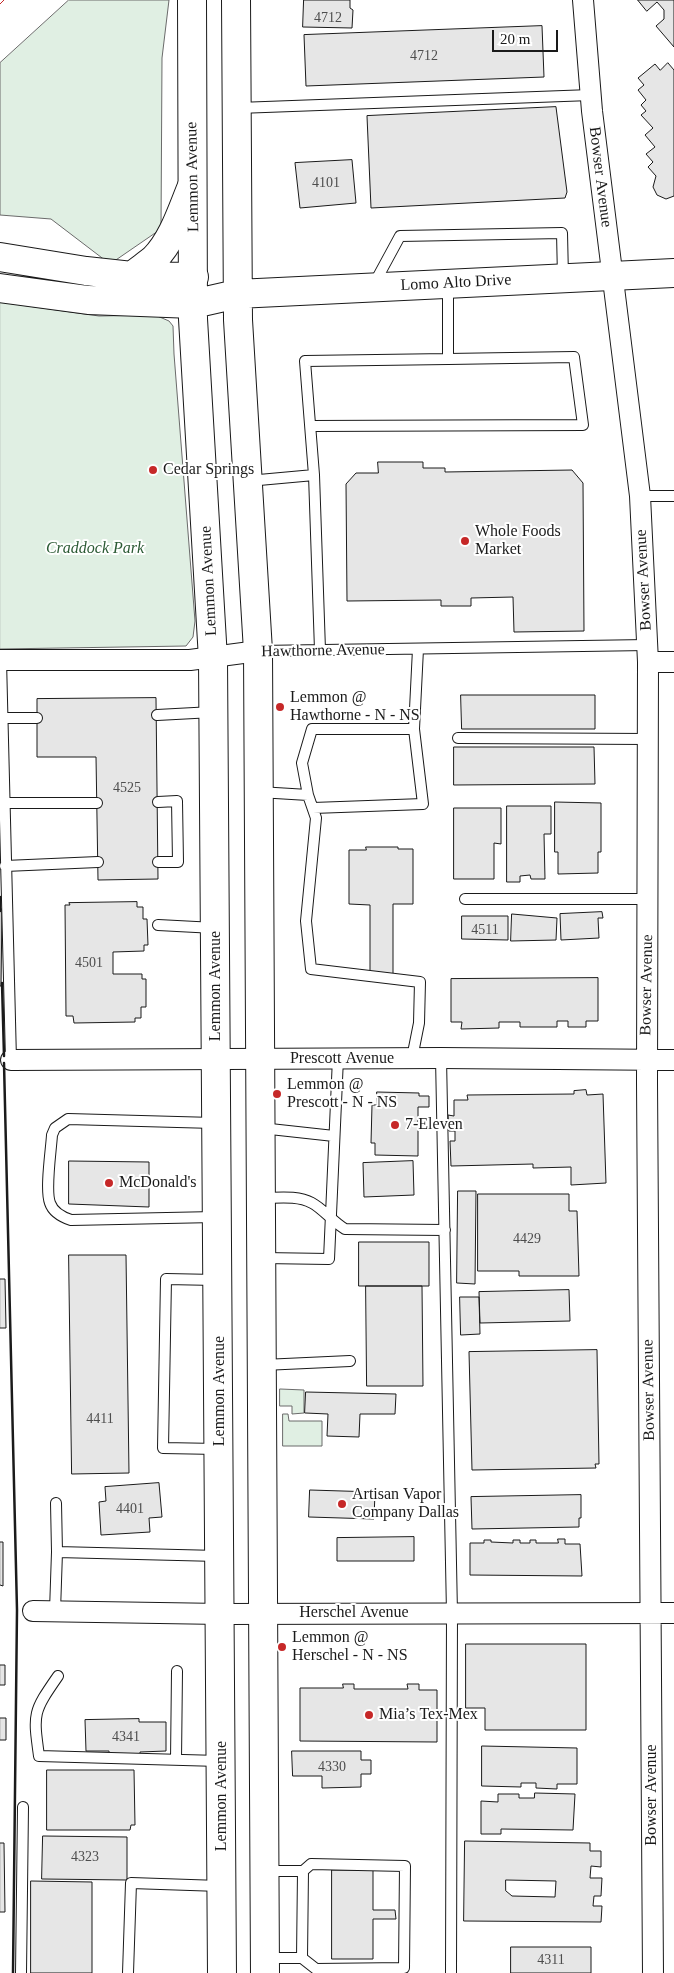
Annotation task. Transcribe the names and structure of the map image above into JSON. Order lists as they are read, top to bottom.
{
  "streets": {
    "main road": ["Lemmon Avenue", "Lomo Alto Drive"],
    "street": [
      "Bowser Avenue",
      "Hawthorne Avenue",
      "Prescott Avenue",
      "Herschel Avenue"
    ]
  },
  "crossings": [
    ["Lemmon Avenue", "Lomo Alto Drive"],
    ["Lemmon Avenue", "Hawthorne Avenue"],
    ["Lemmon Avenue", "Prescott Avenue"],
    ["Lemmon Avenue", "Herschel Avenue"],
    ["Bowser Avenue", "Lomo Alto Drive"],
    ["Bowser Avenue", "Hawthorne Avenue"],
    ["Bowser Avenue", "Prescott Avenue"],
    ["Bowser Avenue", "Herschel Avenue"]
  ],
  "parks": ["Craddock Park"],
  "places": [
    "Cedar Springs",
    "Whole Foods Market",
    "Lemmon @ Hawthorne - N - NS",
    "Lemmon @ Prescott - N - NS",
    "7-Eleven",
    "McDonald's",
    "Artisan Vapor Company Dallas",
    "Lemmon @ Herschel - N - NS",
    "Mia’s Tex-Mex"
  ],
  "house_numbers": [
    "4712",
    "4712",
    "4101",
    "4525",
    "4511",
    "4501",
    "4429",
    "4411",
    "4401",
    "4341",
    "4330",
    "4323",
    "4311"
  ],
  "scale_bar": "20 m"
}
